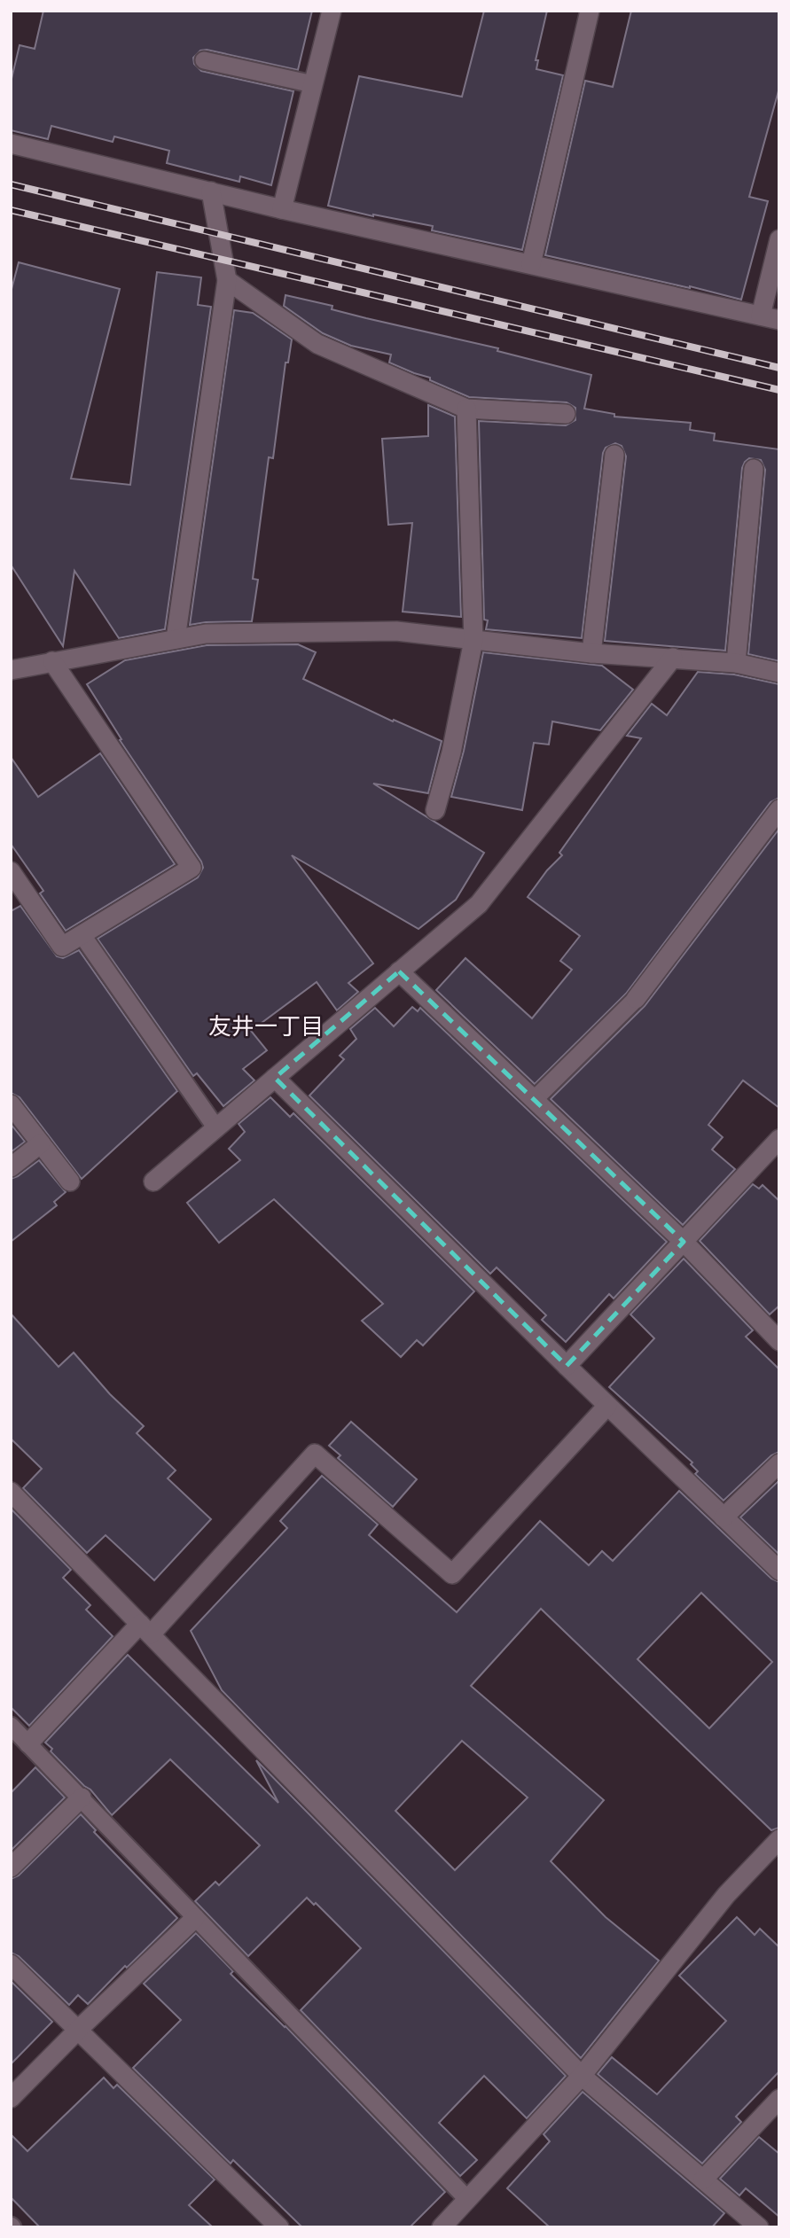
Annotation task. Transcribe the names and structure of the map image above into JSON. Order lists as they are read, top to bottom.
{
  "districts": ["友井一丁目"]
}
